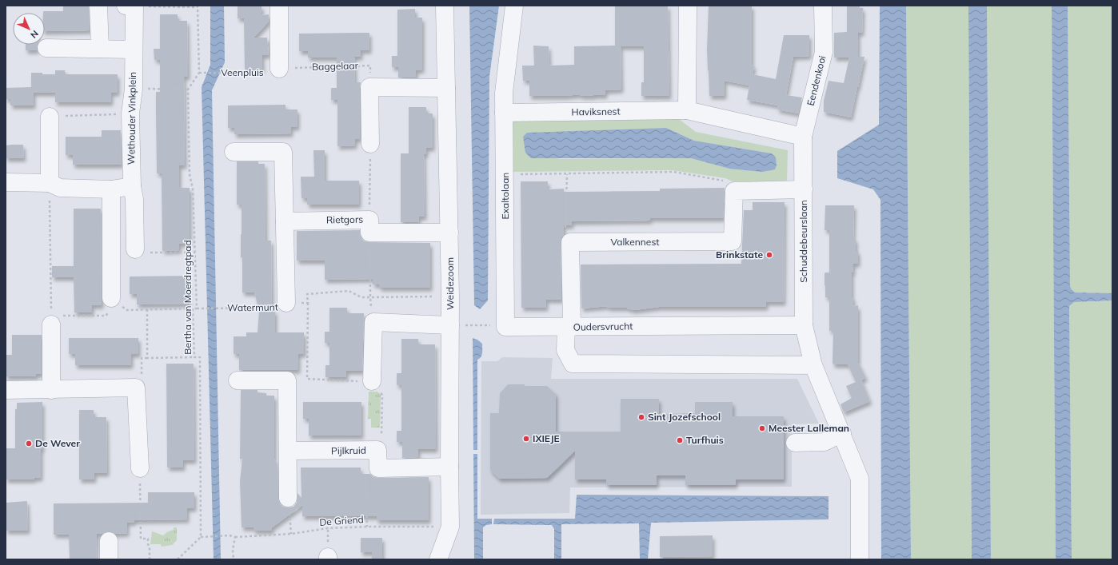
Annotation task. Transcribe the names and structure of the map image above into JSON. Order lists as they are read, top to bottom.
{
  "streets": {
    "street": [
      "Eendenkooi",
      "Haviksnest",
      "Wethouder Vinkplein",
      "Exaltolaan",
      "Rietgors",
      "Schuddebeurslaan",
      "Valkennest",
      "Weidezoom",
      "Oudersvrucht",
      "Pijlkruid"
    ],
    "path": [
      "Baggelaar",
      "Veenpluis",
      "Bertha van Moerdregtpad",
      "Watermunt",
      "De Griend"
    ]
  },
  "crossings": [
    ["Baggelaar", "Veenpluis"],
    ["Eendenkooi", "Schuddebeurslaan"],
    ["Haviksnest", "Exaltolaan"],
    ["Rietgors", "Weidezoom"],
    ["Schuddebeurslaan", "Oudersvrucht"],
    ["Weidezoom", "Pijlkruid"],
    ["Weidezoom", "De Griend"],
    ["Bertha van Moerdregtpad", "Watermunt"],
    ["Bertha van Moerdregtpad", "De Griend"]
  ],
  "places": [
    "Brinkstate",
    "Sint Jozefschool",
    "Meester Lalleman",
    "IXIEJE",
    "Turfhuis",
    "De Wever"
  ],
  "north": "bottom right"
}
